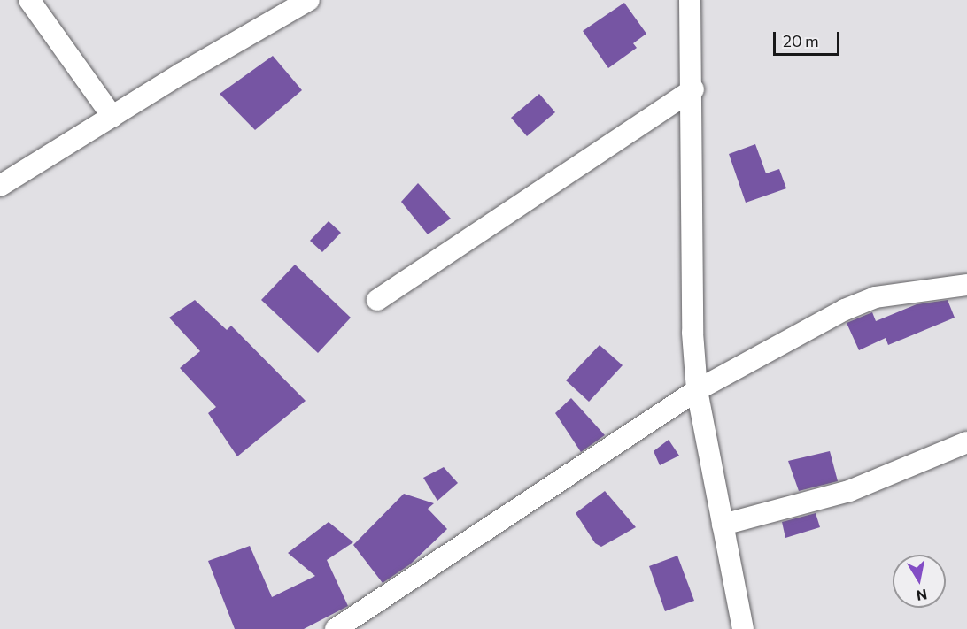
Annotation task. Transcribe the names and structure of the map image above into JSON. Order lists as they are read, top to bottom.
{
  "scale_bar": "20 m",
  "north": "bottom"
}
